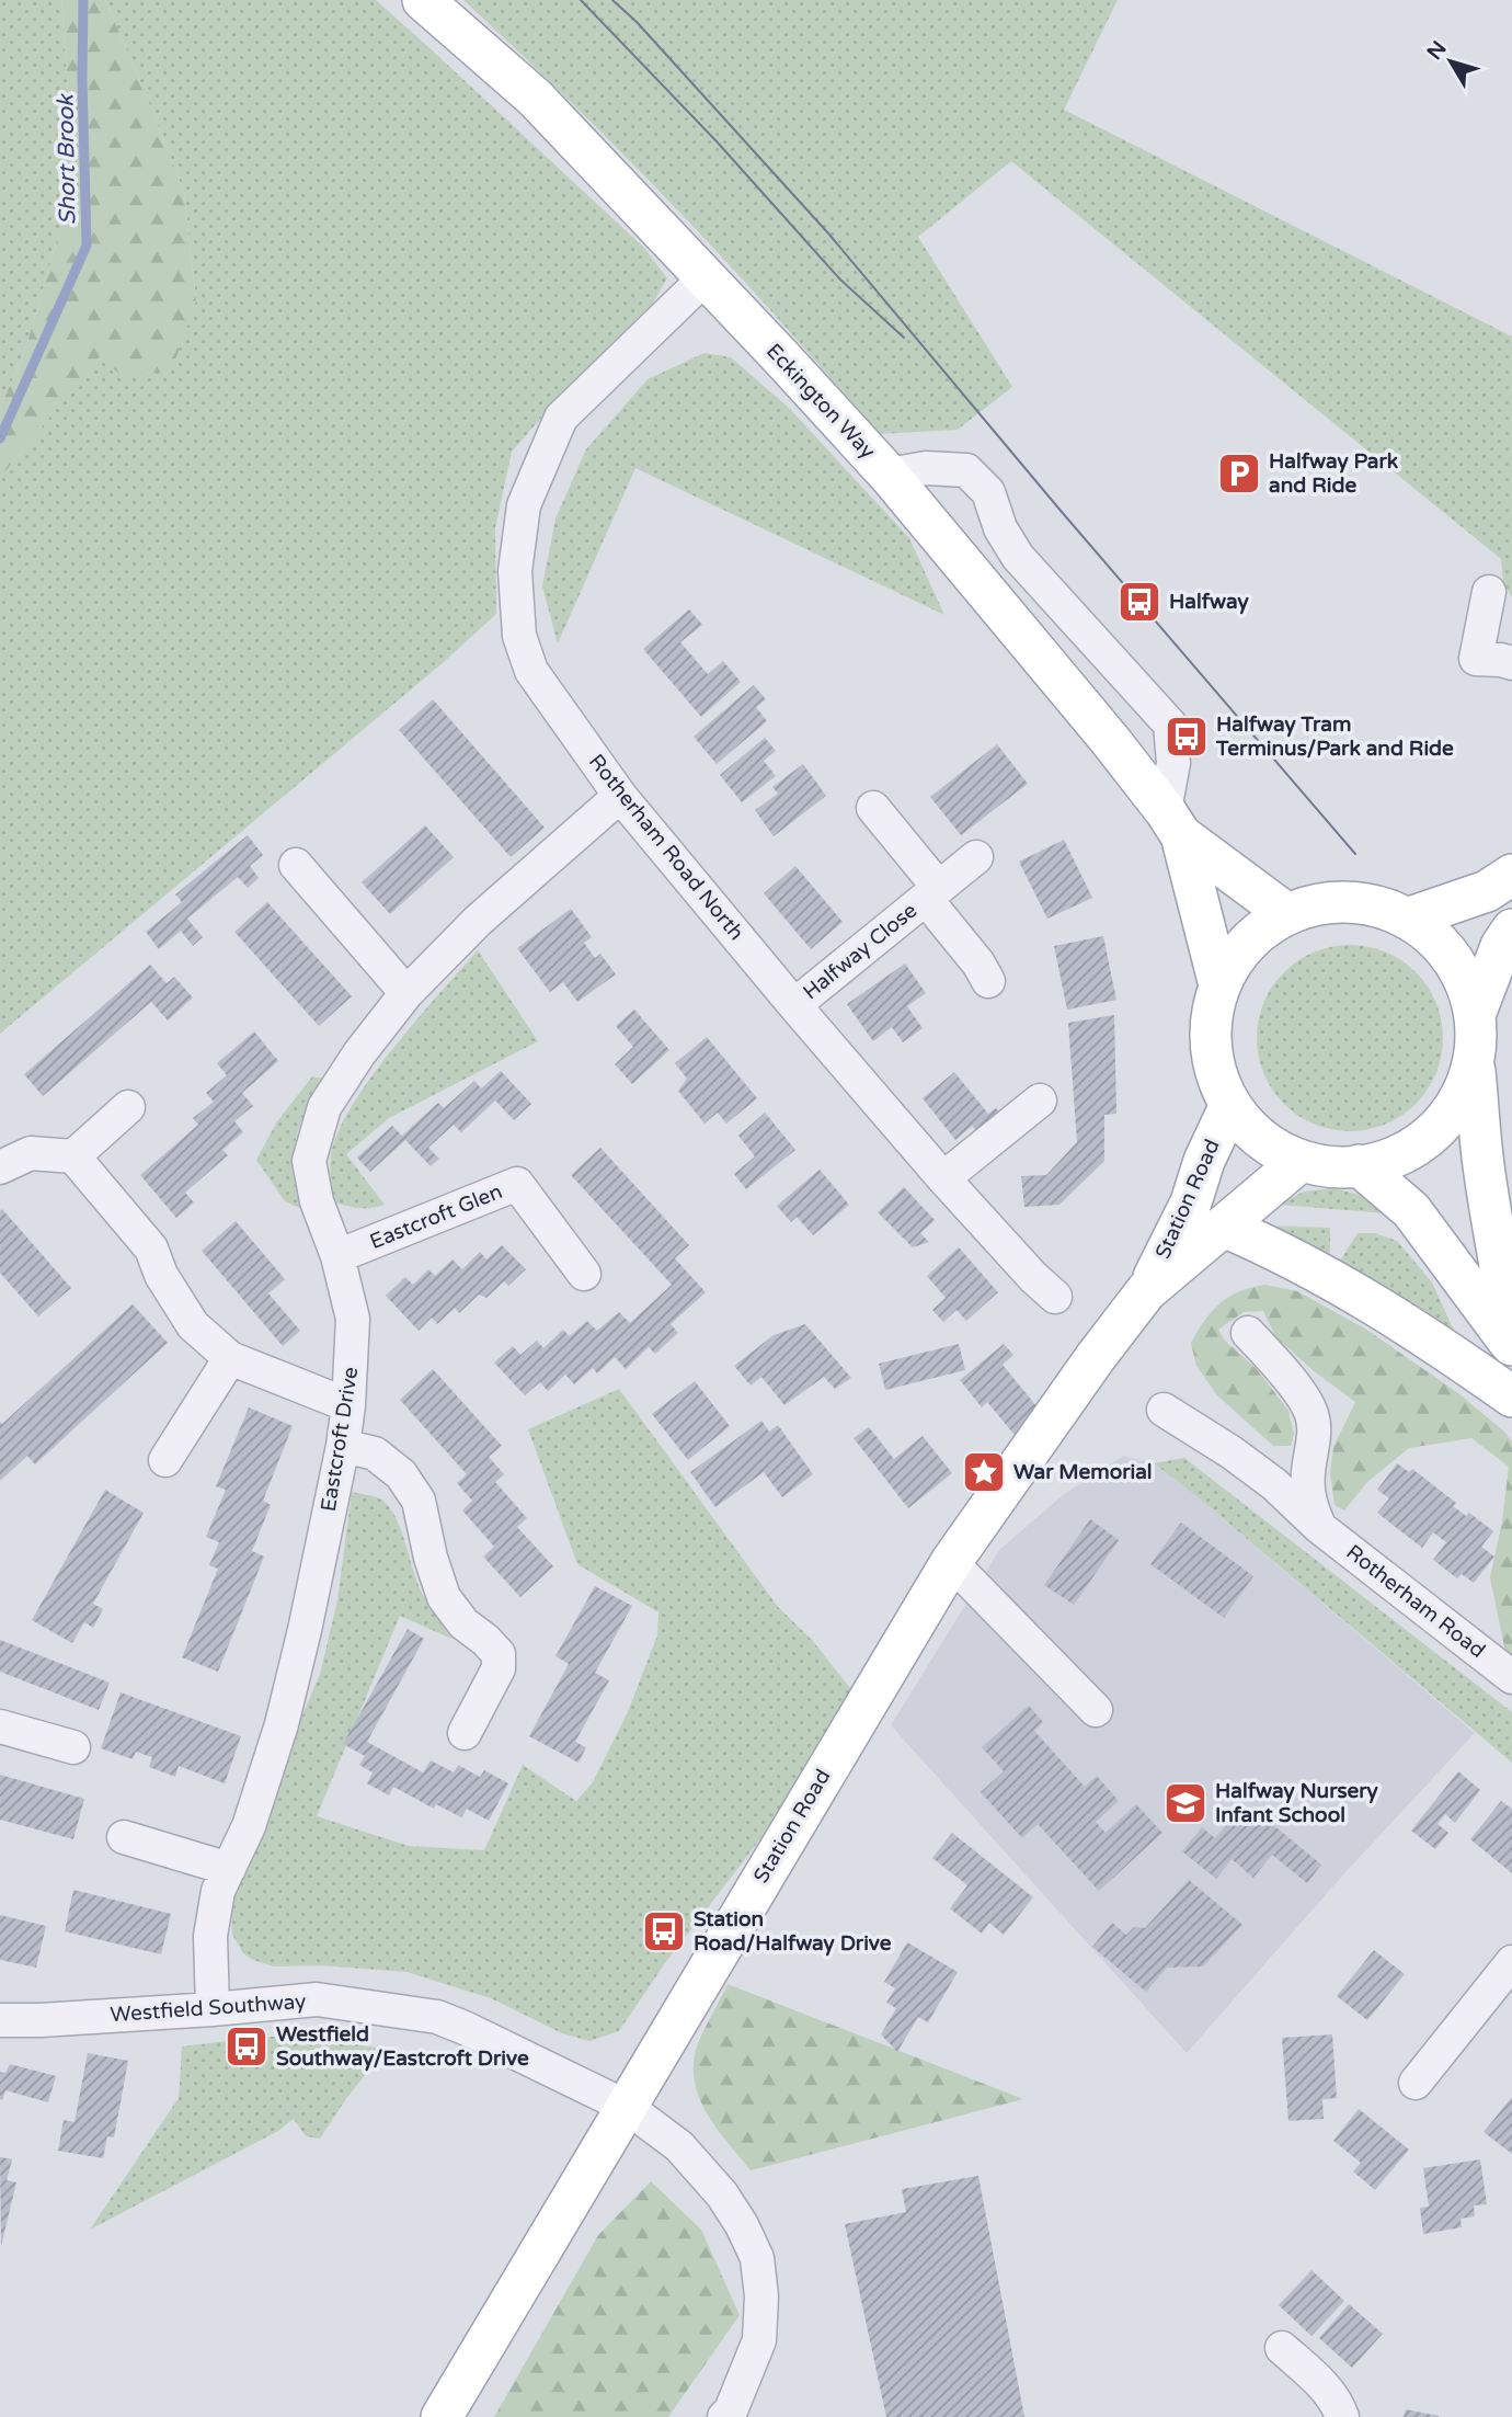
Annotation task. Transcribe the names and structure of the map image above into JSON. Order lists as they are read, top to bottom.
{
  "streets": {
    "main road": ["Eckington Way", "Station Road"],
    "street": [
      "Rotherham Road North",
      "Halfway Close",
      "Eastcroft Glen",
      "Eastcroft Drive",
      "Rotherham Road",
      "Westfield Southway"
    ]
  },
  "crossings": [
    ["Eckington Way", "Rotherham Road North"],
    ["Eckington Way", "Station Road"],
    ["Rotherham Road North", "Halfway Close"],
    ["Rotherham Road North", "Eastcroft Drive"],
    ["Station Road", "Westfield Southway"],
    ["Eastcroft Glen", "Eastcroft Drive"],
    ["Eastcroft Drive", "Westfield Southway"]
  ],
  "water": ["Short Brook"],
  "places": {
    "parking": ["Halfway Park and Ride"],
    "bus stop": [
      "Halfway",
      "Halfway Tram Terminus/Park and Ride",
      "Station Road/Halfway Drive",
      "Westfield Southway/Eastcroft Drive"
    ],
    "place": ["War Memorial"],
    "school or university": ["Halfway Nursery Infant School"]
  },
  "north": "top left"
}
